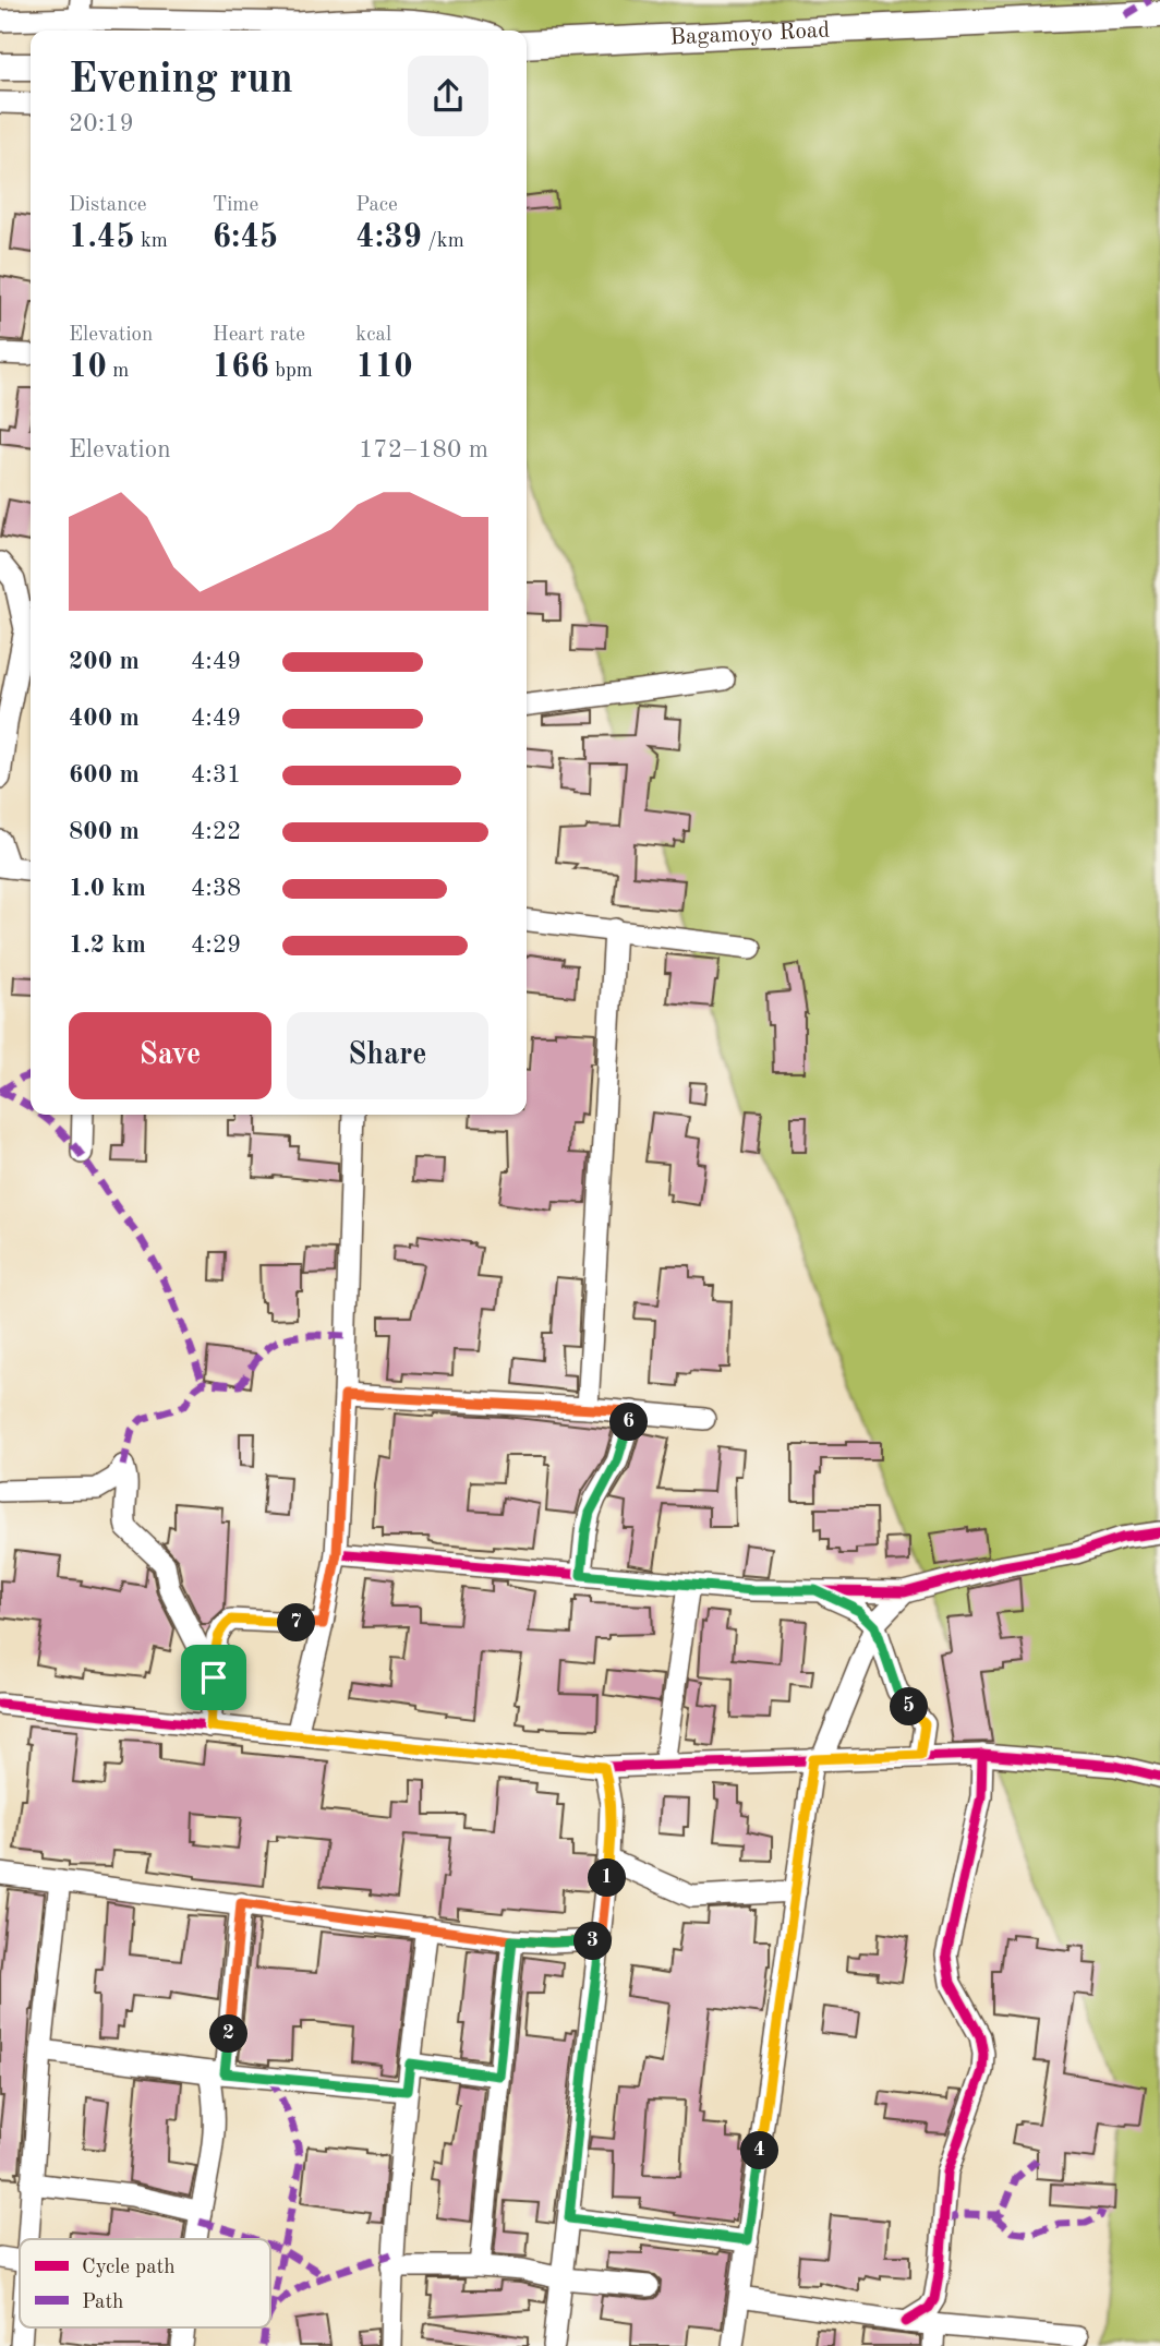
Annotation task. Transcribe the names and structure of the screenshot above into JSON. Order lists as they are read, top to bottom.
{
  "streets": {
    "main road": ["Bagamoyo Road"]
  },
  "legend": ["Cycle path", "Path"],
  "page": {
    "heading": ["Evening run", "20:19"],
    "stats": [
      ["Distance", "1.45 km"],
      ["Time", "6:45"],
      ["Pace", "4:39 /km"],
      ["Elevation", "10 m"],
      ["Heart rate", "166 bpm"],
      ["kcal", "110"]
    ],
    "chart": ["Elevation", "172–180 m"],
    "list": [
      {
        "name": "200 m",
        "note": "4:49"
      },
      {
        "name": "400 m",
        "note": "4:49"
      },
      {
        "name": "600 m",
        "note": "4:31"
      },
      {
        "name": "800 m",
        "note": "4:22"
      },
      {
        "name": "1.0 km",
        "note": "4:38"
      },
      {
        "name": "1.2 km",
        "note": "4:29"
      }
    ],
    "buttons": ["Save", "Share"],
    "pins": [
      "6",
      "7",
      "5",
      "1",
      "3",
      "2",
      "4"
    ]
  }
}
